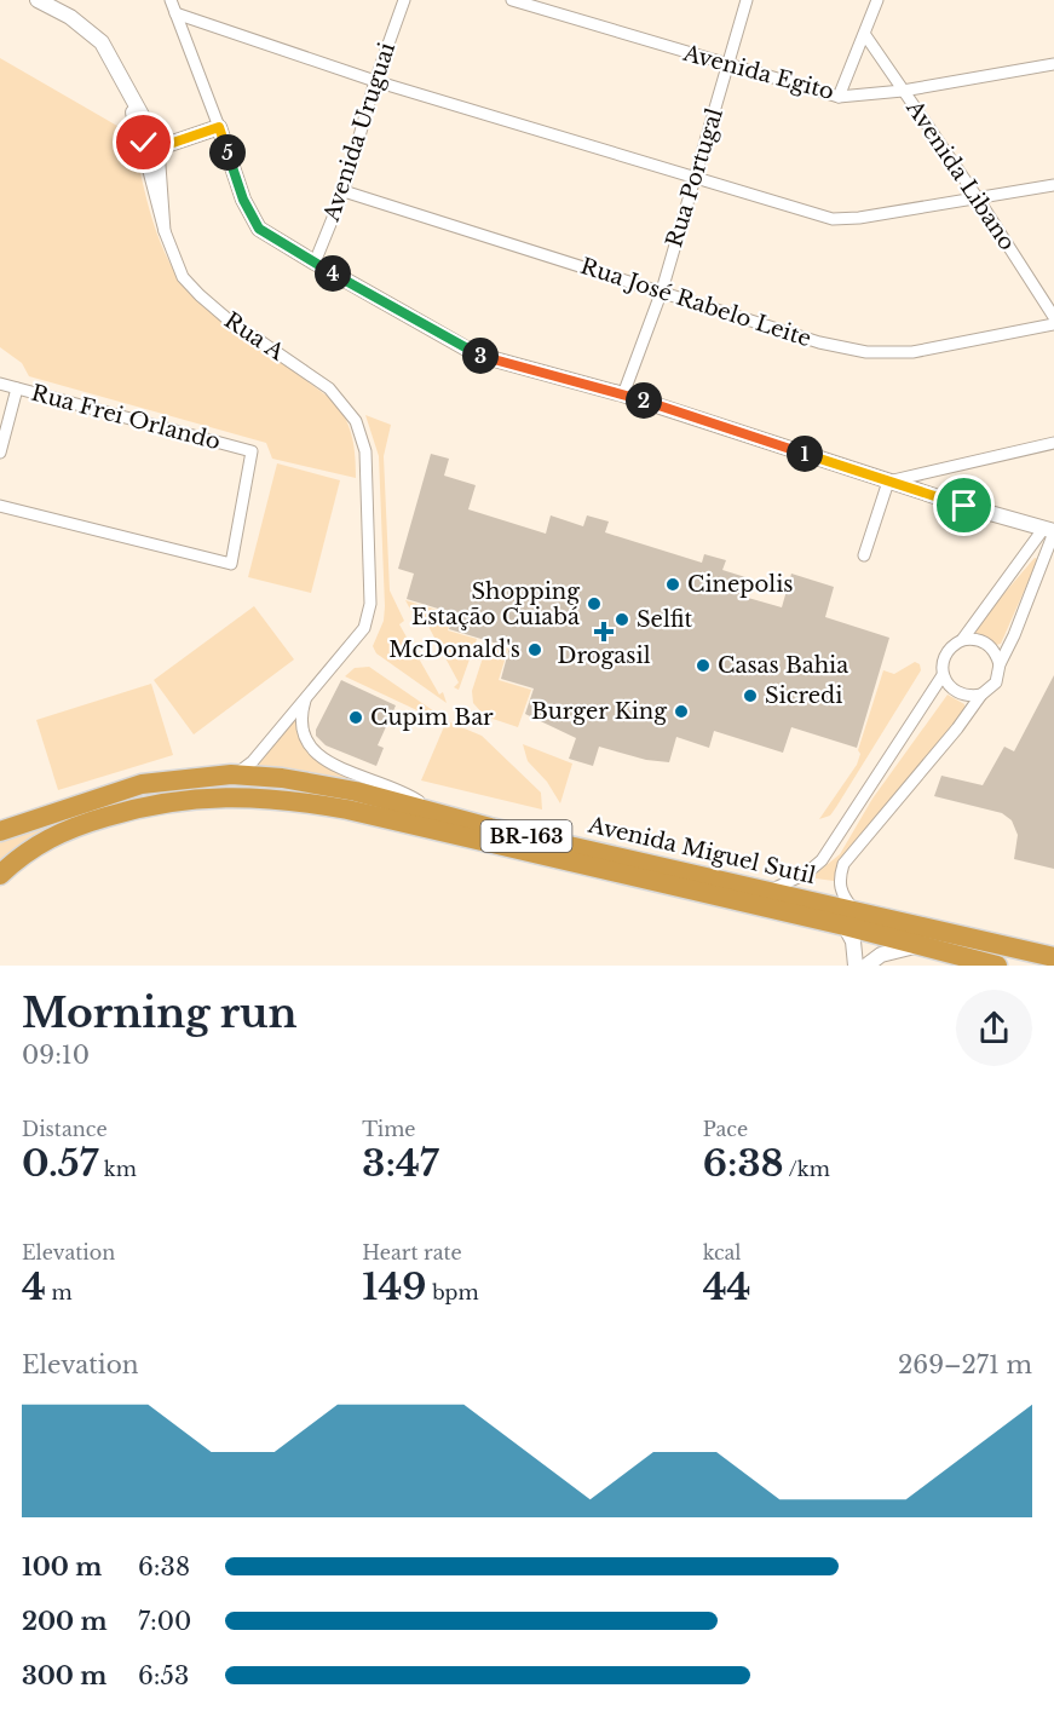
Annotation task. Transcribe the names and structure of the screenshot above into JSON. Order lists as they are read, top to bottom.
{
  "streets": {
    "highway": ["BR-163", "Avenida Miguel Sutil"],
    "street": [
      "Avenida Egito",
      "Avenida Uruguai",
      "Avenida Libano",
      "Rua Portugal",
      "Rua José Rabelo Leite",
      "Rua A",
      "Rua Frei Orlando"
    ]
  },
  "crossings": [
    ["Avenida Egito", "Avenida Libano"],
    ["Avenida Egito", "Rua Portugal"],
    ["Avenida Uruguai", "Rua José Rabelo Leite"],
    ["Rua Portugal", "Rua José Rabelo Leite"]
  ],
  "places": {
    "other": [
      "Cinepolis",
      "Shopping Estação Cuiabá",
      "Selfit",
      "McDonald's",
      "Casas Bahia",
      "Sicredi",
      "Burger King",
      "Cupim Bar"
    ],
    "health": ["Drogasil"]
  },
  "page": {
    "pins": [
      "5",
      "4",
      "3",
      "2",
      "1"
    ],
    "heading": ["Morning run", "09:10"],
    "stats": [
      ["Distance", "0.57 km"],
      ["Time", "3:47"],
      ["Pace", "6:38 /km"],
      ["Elevation", "4 m"],
      ["Heart rate", "149 bpm"],
      ["kcal", "44"]
    ],
    "chart": ["Elevation", "269–271 m"],
    "list": [
      {
        "name": "100 m",
        "note": "6:38"
      },
      {
        "name": "200 m",
        "note": "7:00"
      },
      {
        "name": "300 m",
        "note": "6:53"
      }
    ]
  }
}
